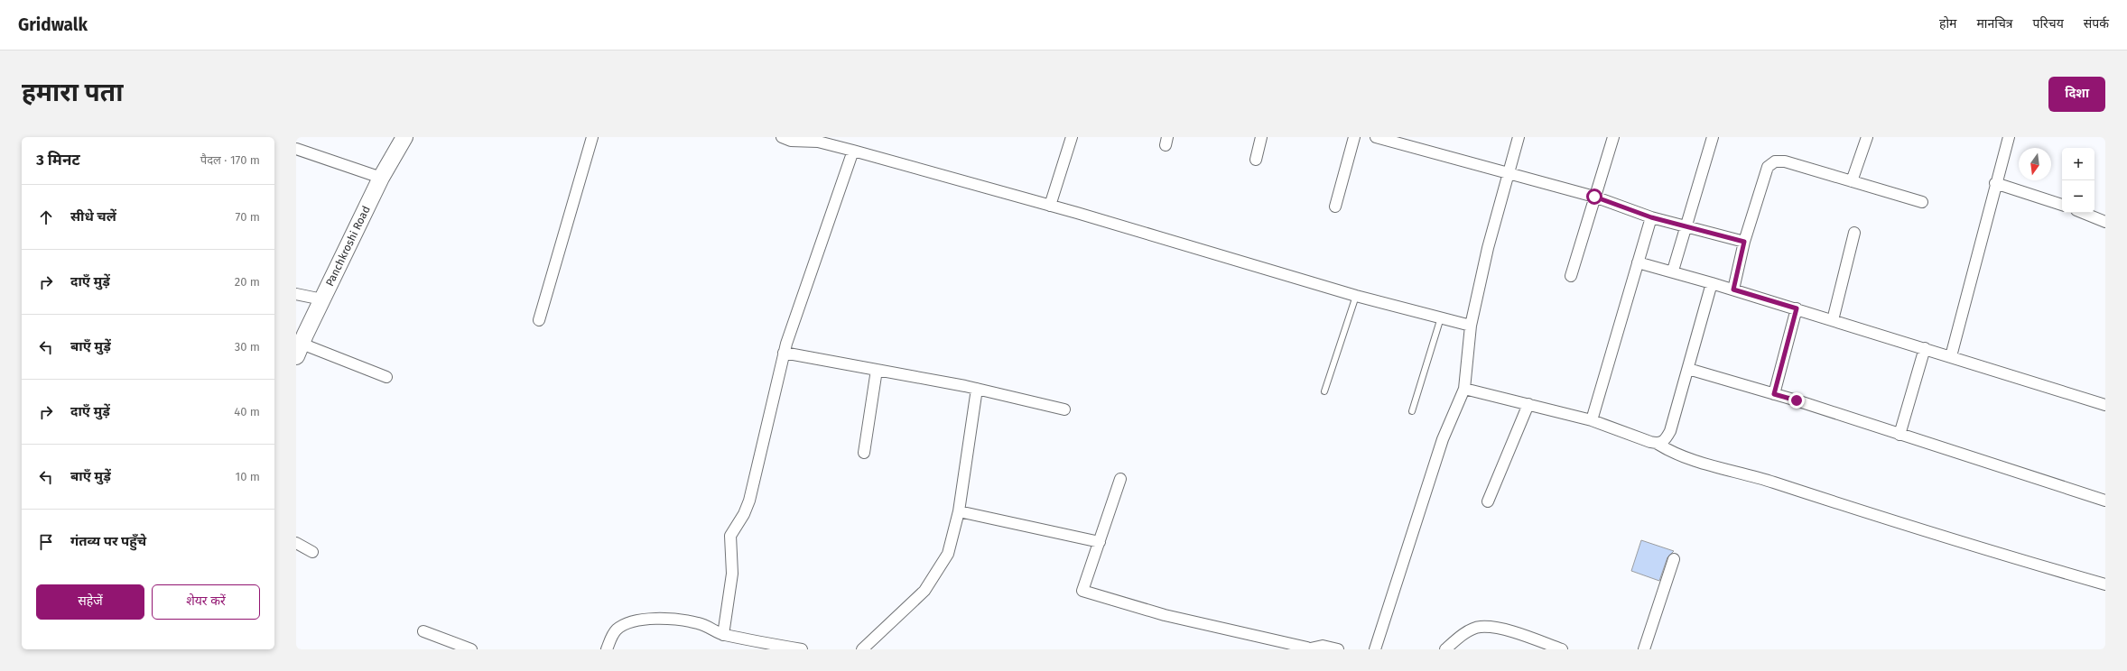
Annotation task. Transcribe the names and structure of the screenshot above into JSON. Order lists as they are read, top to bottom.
{
  "streets": {
    "street": ["Panchkroshi Road"]
  },
  "north": "bottom",
  "page": {
    "header": "Gridwalk",
    "nav": [
      "होम",
      "मानचित्र",
      "परिचय",
      "संपर्क"
    ],
    "buttons": [
      "दिशा",
      ["सहेजें", "शेयर करें"]
    ],
    "title": "हमारा पता",
    "heading": ["3 मिनट", "पैदल · 170 m"],
    "map_buttons": ["+", "−"],
    "list": [
      ["सीधे चलें", "70 m"],
      ["दाएँ मुड़ें", "20 m"],
      ["बाएँ मुड़ें", "30 m"],
      ["दाएँ मुड़ें", "40 m"],
      ["बाएँ मुड़ें", "10 m"],
      "गंतव्य पर पहुँचे"
    ]
  }
}
